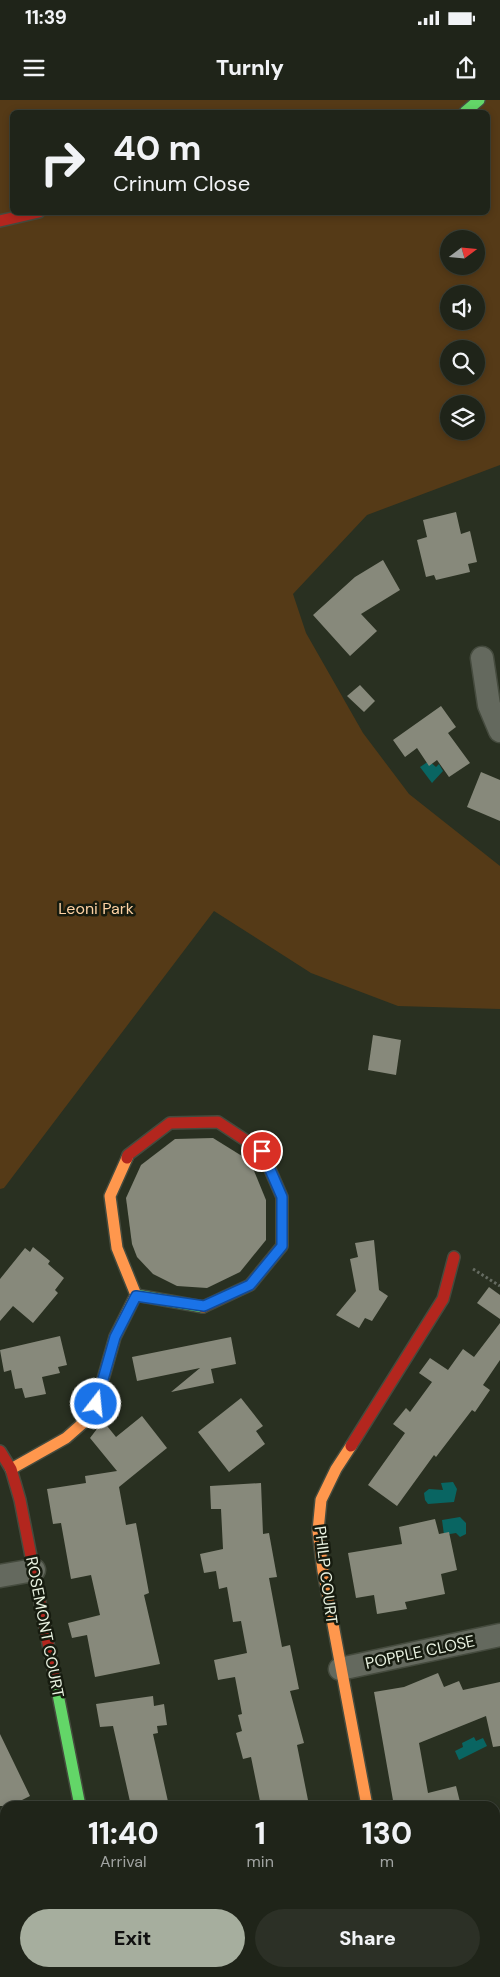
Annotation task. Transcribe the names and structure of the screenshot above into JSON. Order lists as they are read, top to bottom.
{
  "streets": {
    "street": ["PHILP COURT", "ROSEMONT COURT", "POPPLE CLOSE"]
  },
  "crossings": [
    ["PHILP COURT", "POPPLE CLOSE"]
  ],
  "parks": ["Leoni Park"],
  "north": "right",
  "page": {
    "status": "11:39",
    "header": "Turnly",
    "turn": ["40 m", "Crinum Close"],
    "eta": [
      "11:40",
      "Arrival",
      "1",
      "min",
      "130",
      "m"
    ],
    "buttons": ["Exit", "Share"]
  }
}
